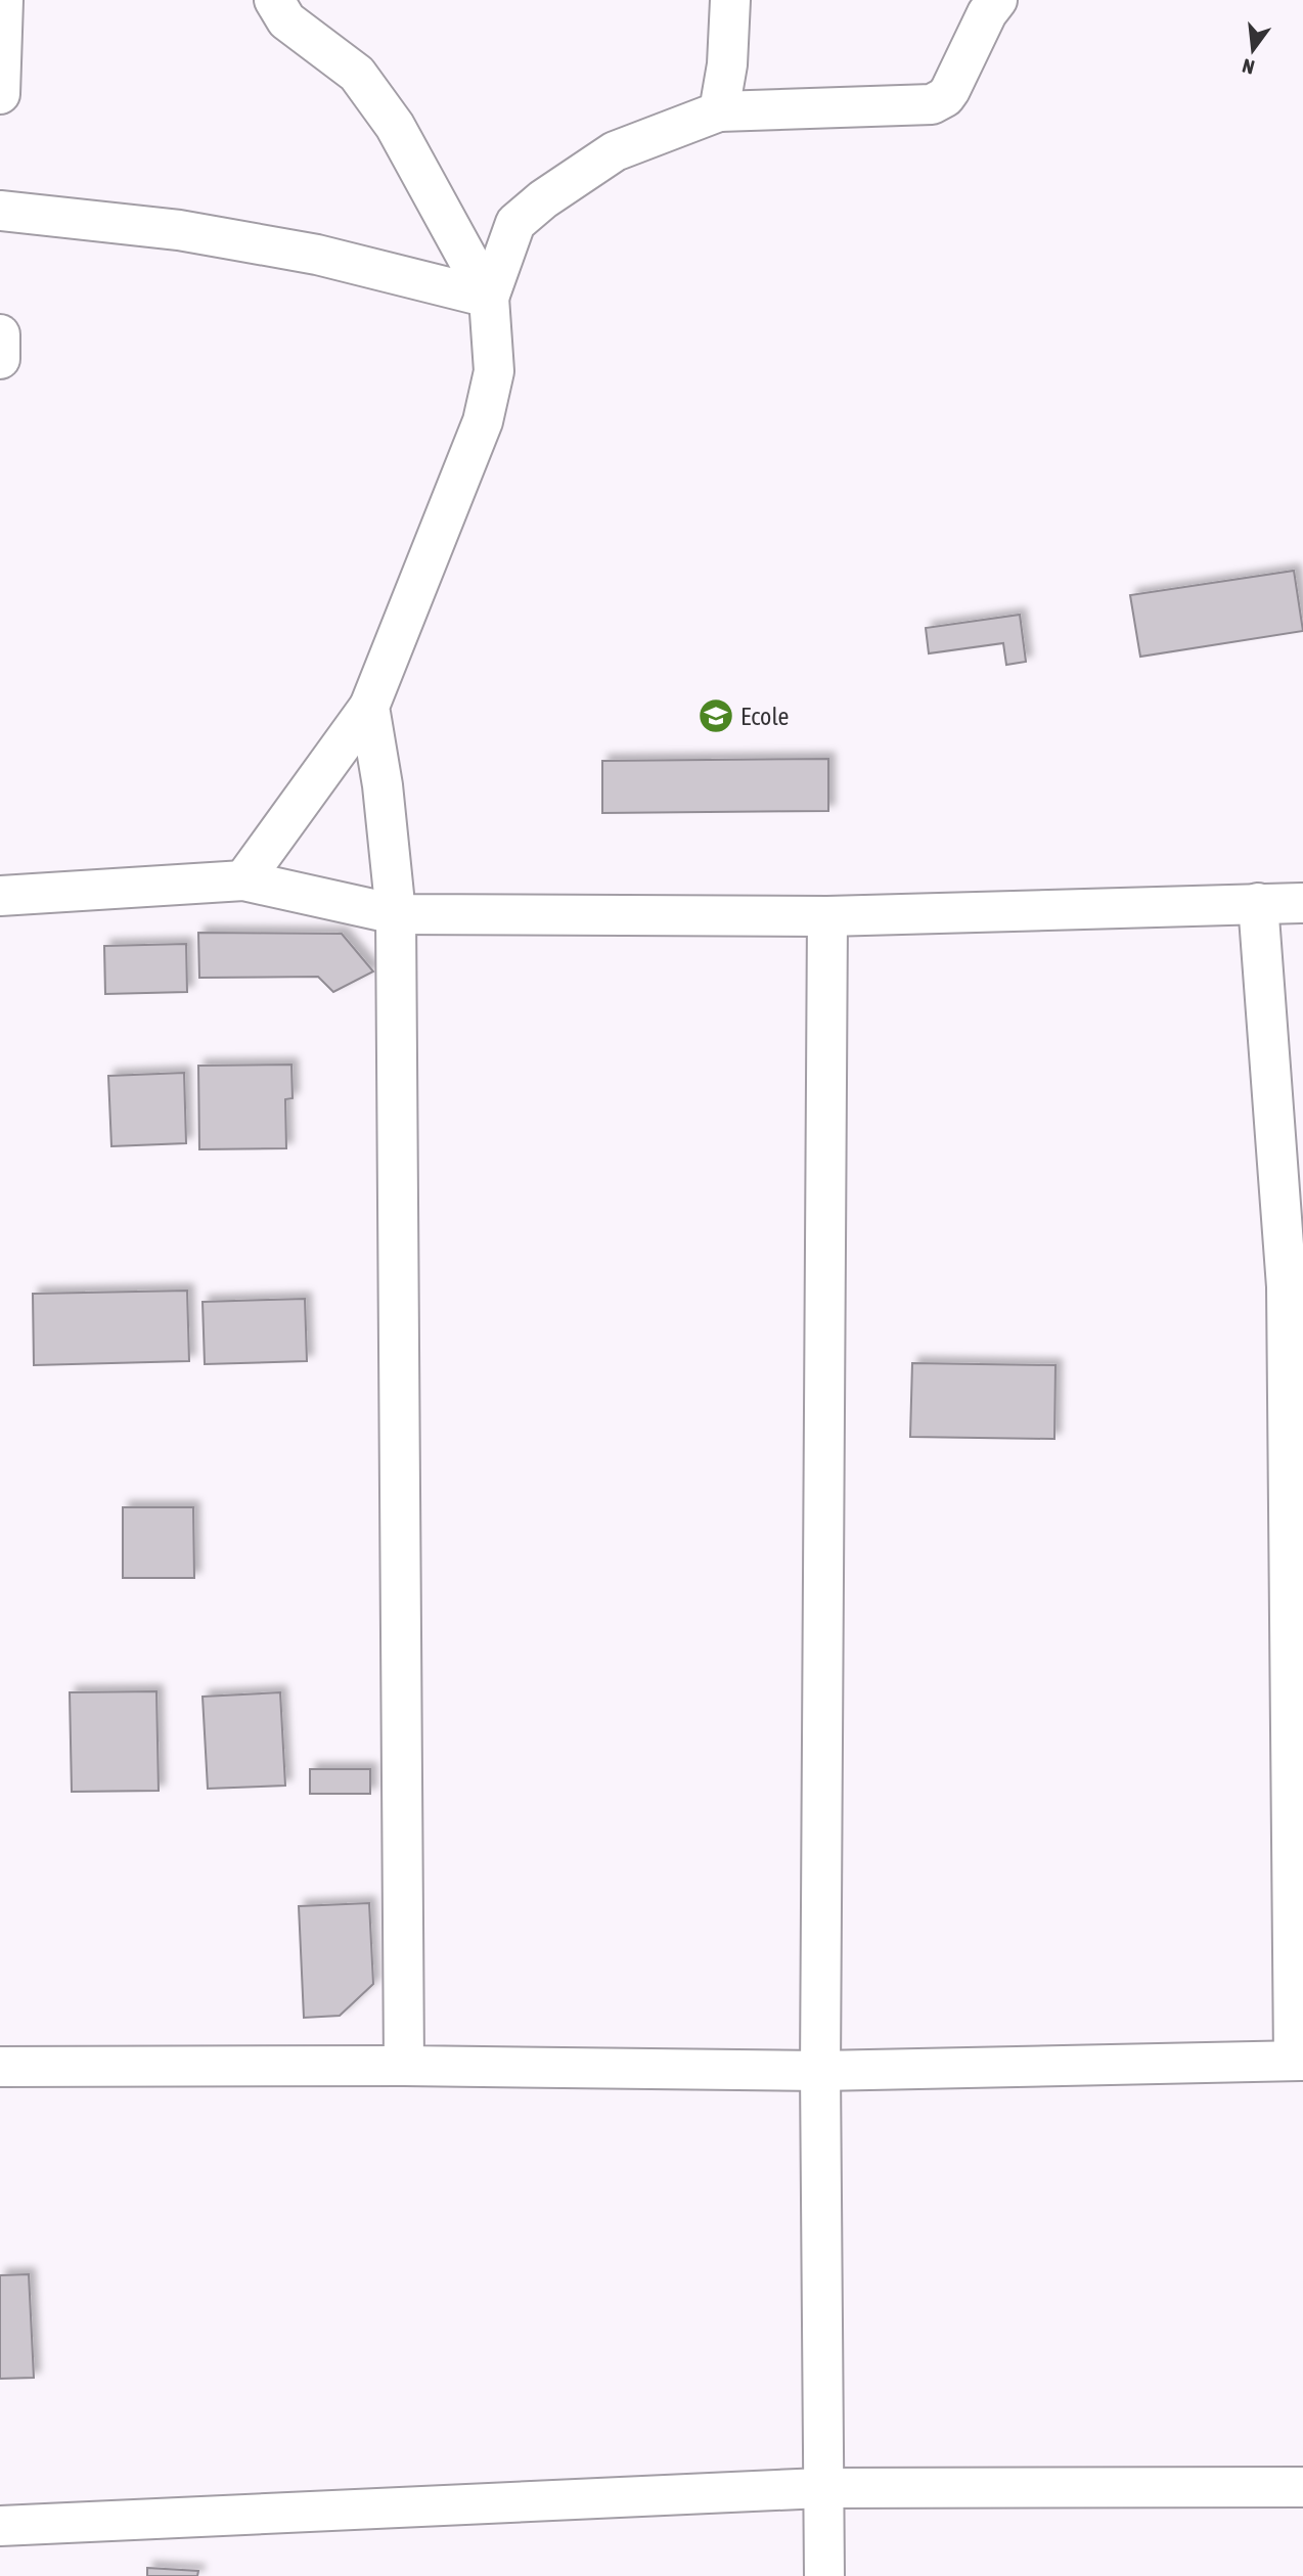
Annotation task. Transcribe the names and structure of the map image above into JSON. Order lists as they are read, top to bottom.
{
  "places": {
    "school or university": ["Ecole"]
  },
  "north": "bottom"
}
